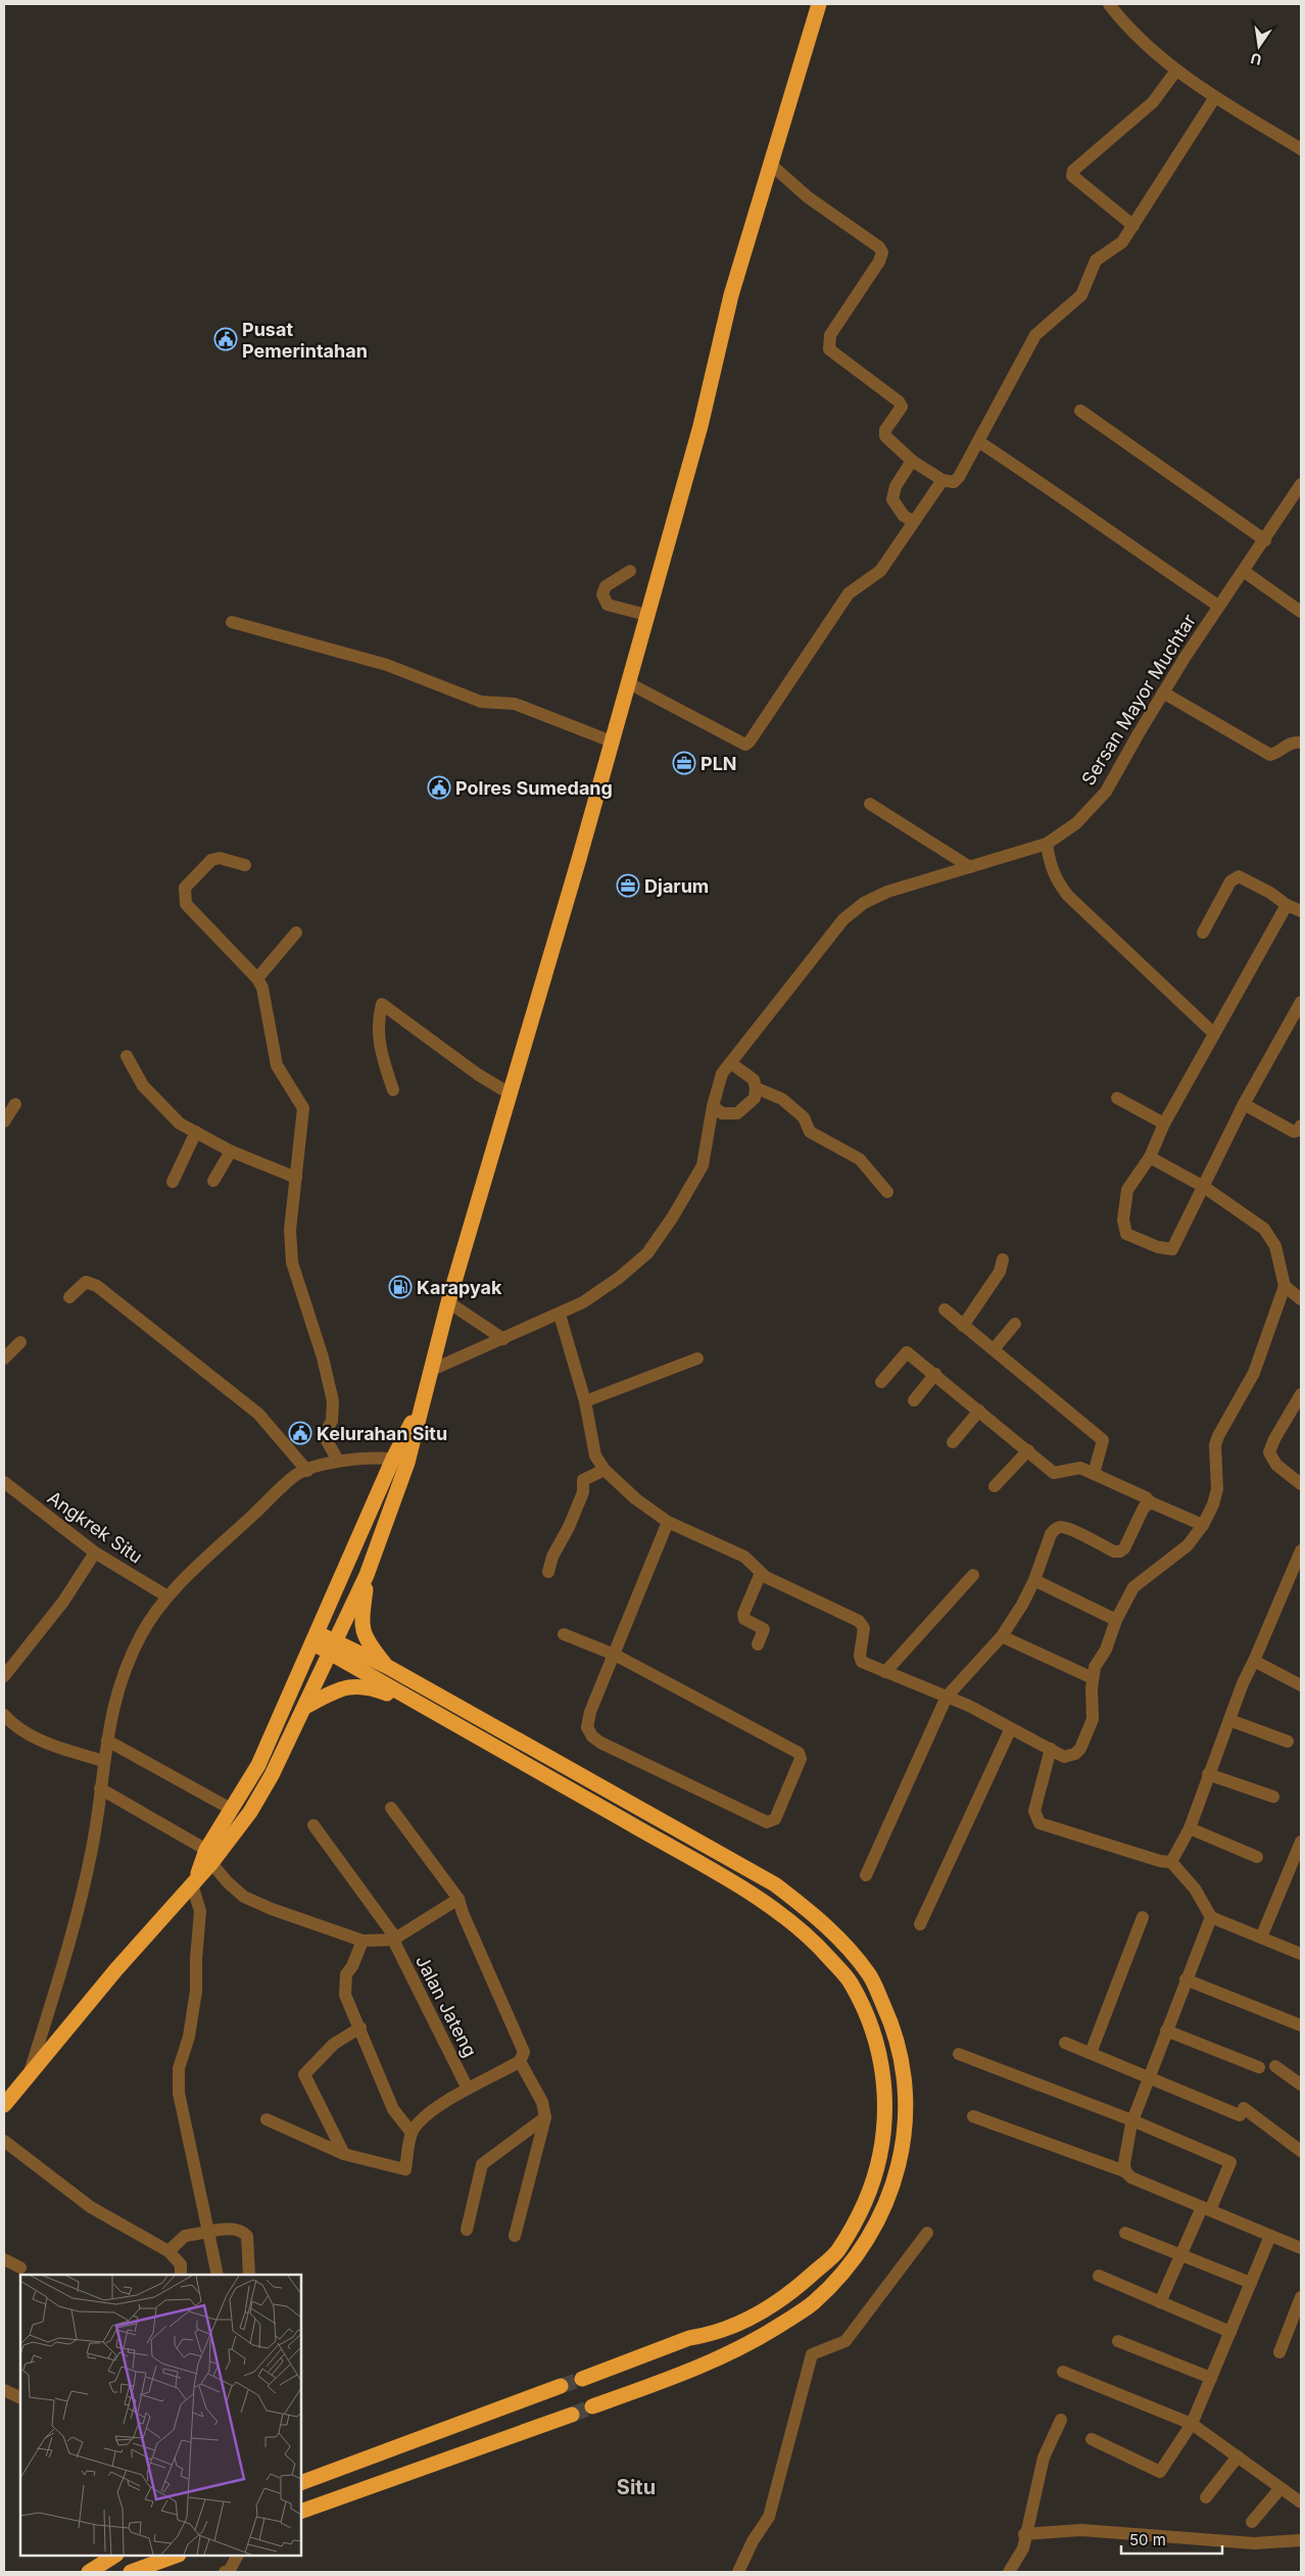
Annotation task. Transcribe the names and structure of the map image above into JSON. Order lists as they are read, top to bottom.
{
  "streets": {
    "street": ["Sersan Mayor Muchtar", "Angkrek Situ", "Jalan Jateng"]
  },
  "districts": ["Situ"],
  "places": {
    "public building": ["Pusat Pemerintahan", "Polres Sumedang", "Kelurahan Situ"],
    "office": ["PLN", "Djarum"],
    "fuel station": ["Karapyak"]
  },
  "scale_bar": "50 m",
  "north": "bottom"
}
